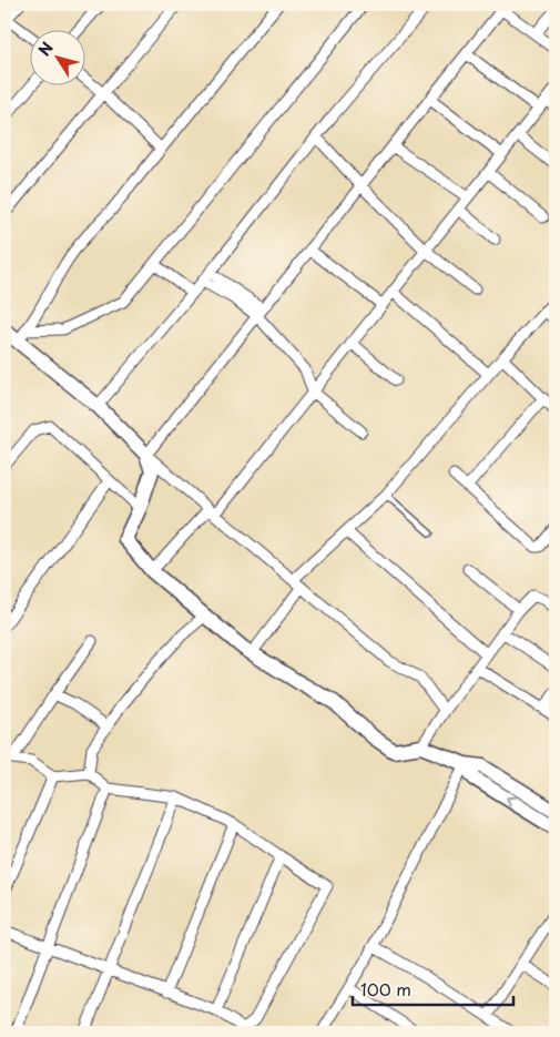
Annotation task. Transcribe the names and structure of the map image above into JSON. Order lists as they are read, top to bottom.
{
  "scale_bar": "100 m",
  "north": "top left"
}
